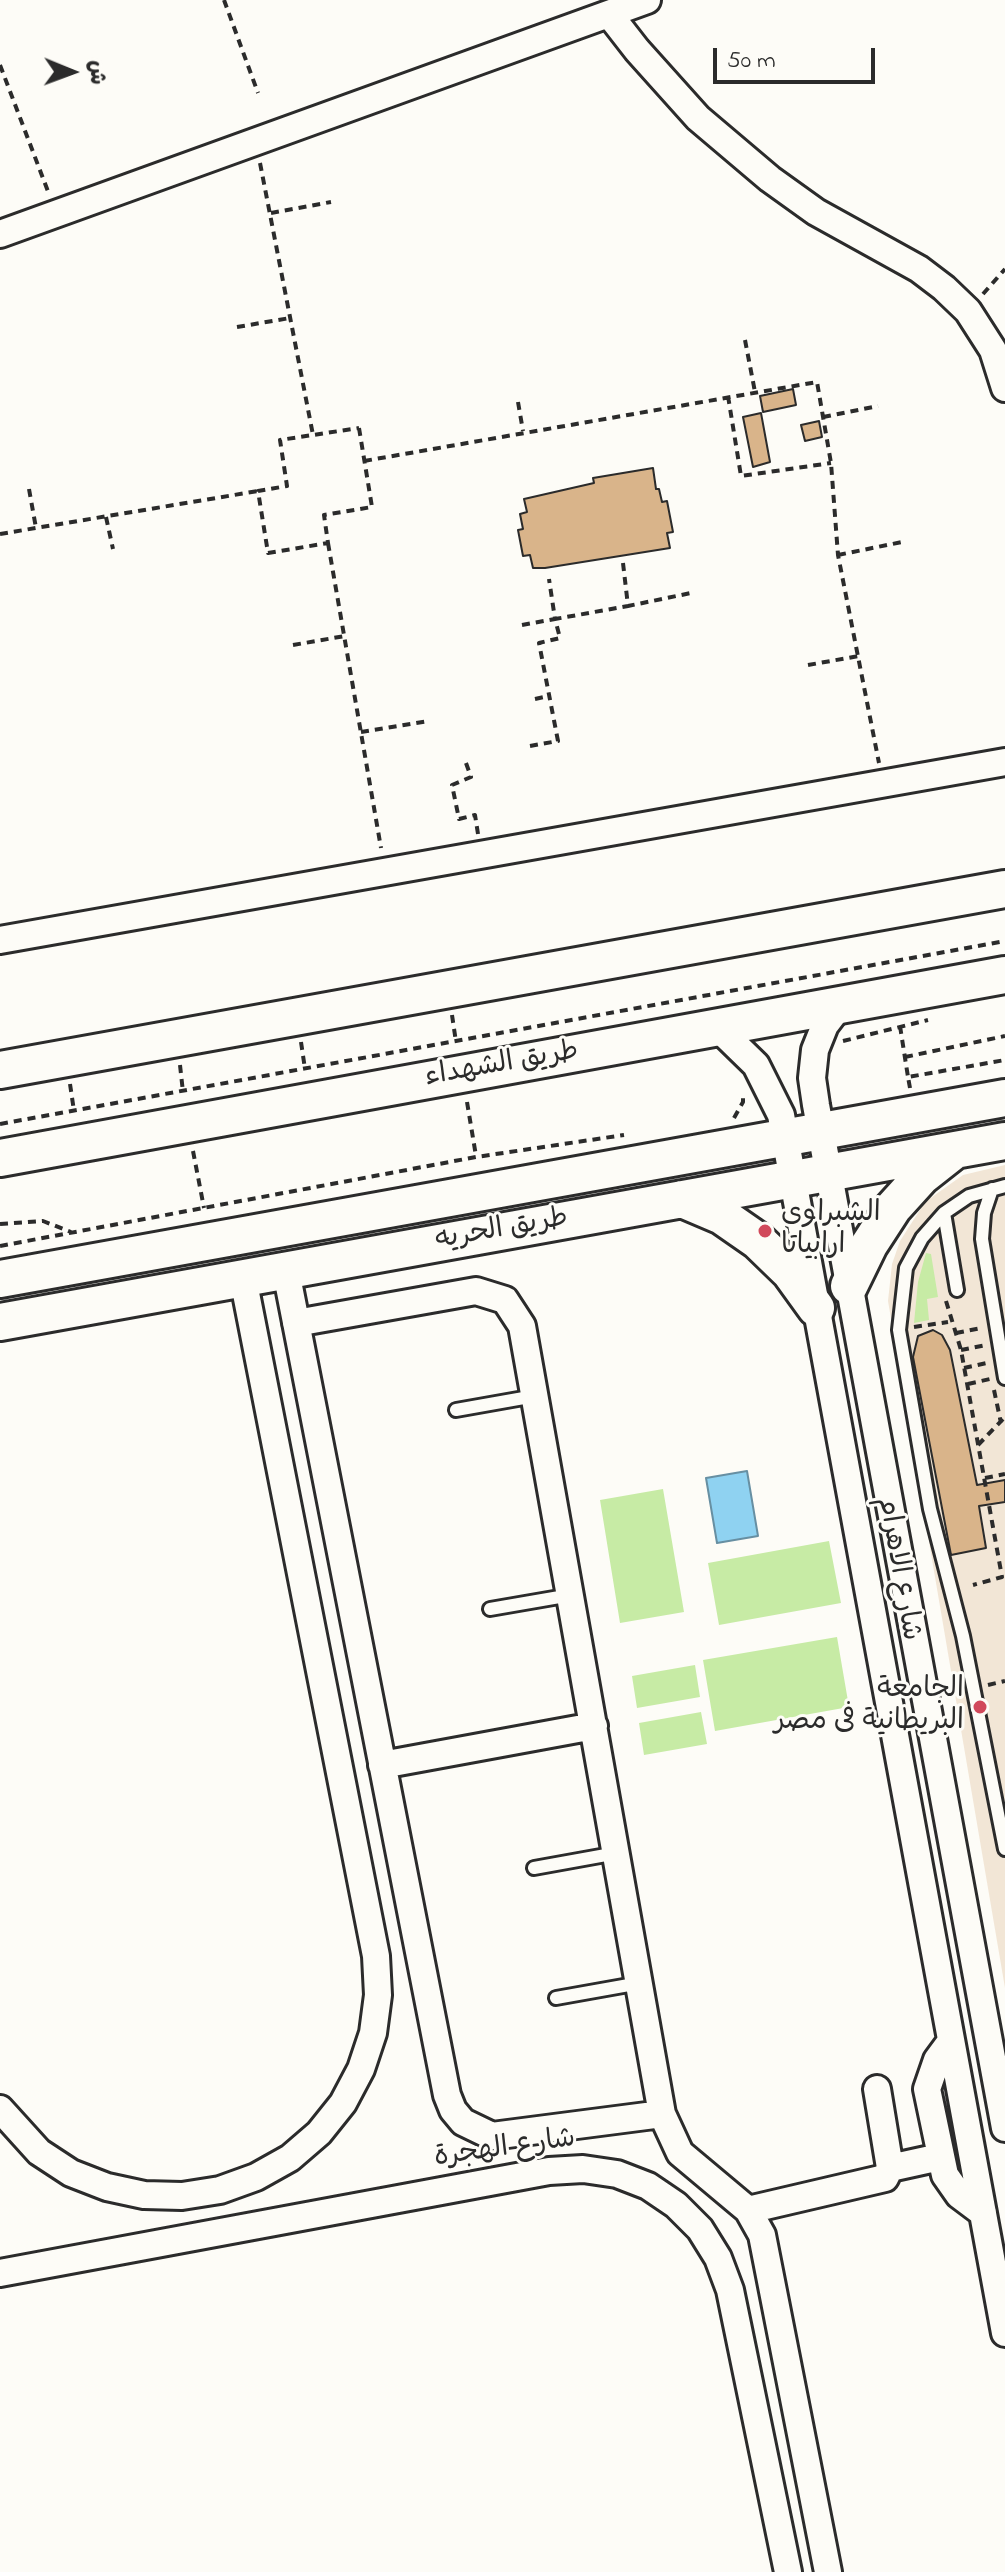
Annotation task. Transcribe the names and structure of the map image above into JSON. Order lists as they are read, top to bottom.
{
  "streets": {
    "street": [
      "طريق الشهداء",
      "طريق الحريه",
      "شارع الاهرام",
      "شارع الهجرة"
    ]
  },
  "crossings": [
    ["طريق الشهداء", "شارع الاهرام"],
    ["طريق الحريه", "شارع الاهرام"]
  ],
  "places": ["الشبراوى ارابياتا", "الجامعة البريطانية فى مصر"],
  "scale_bar": "50 m",
  "north": "right"
}
